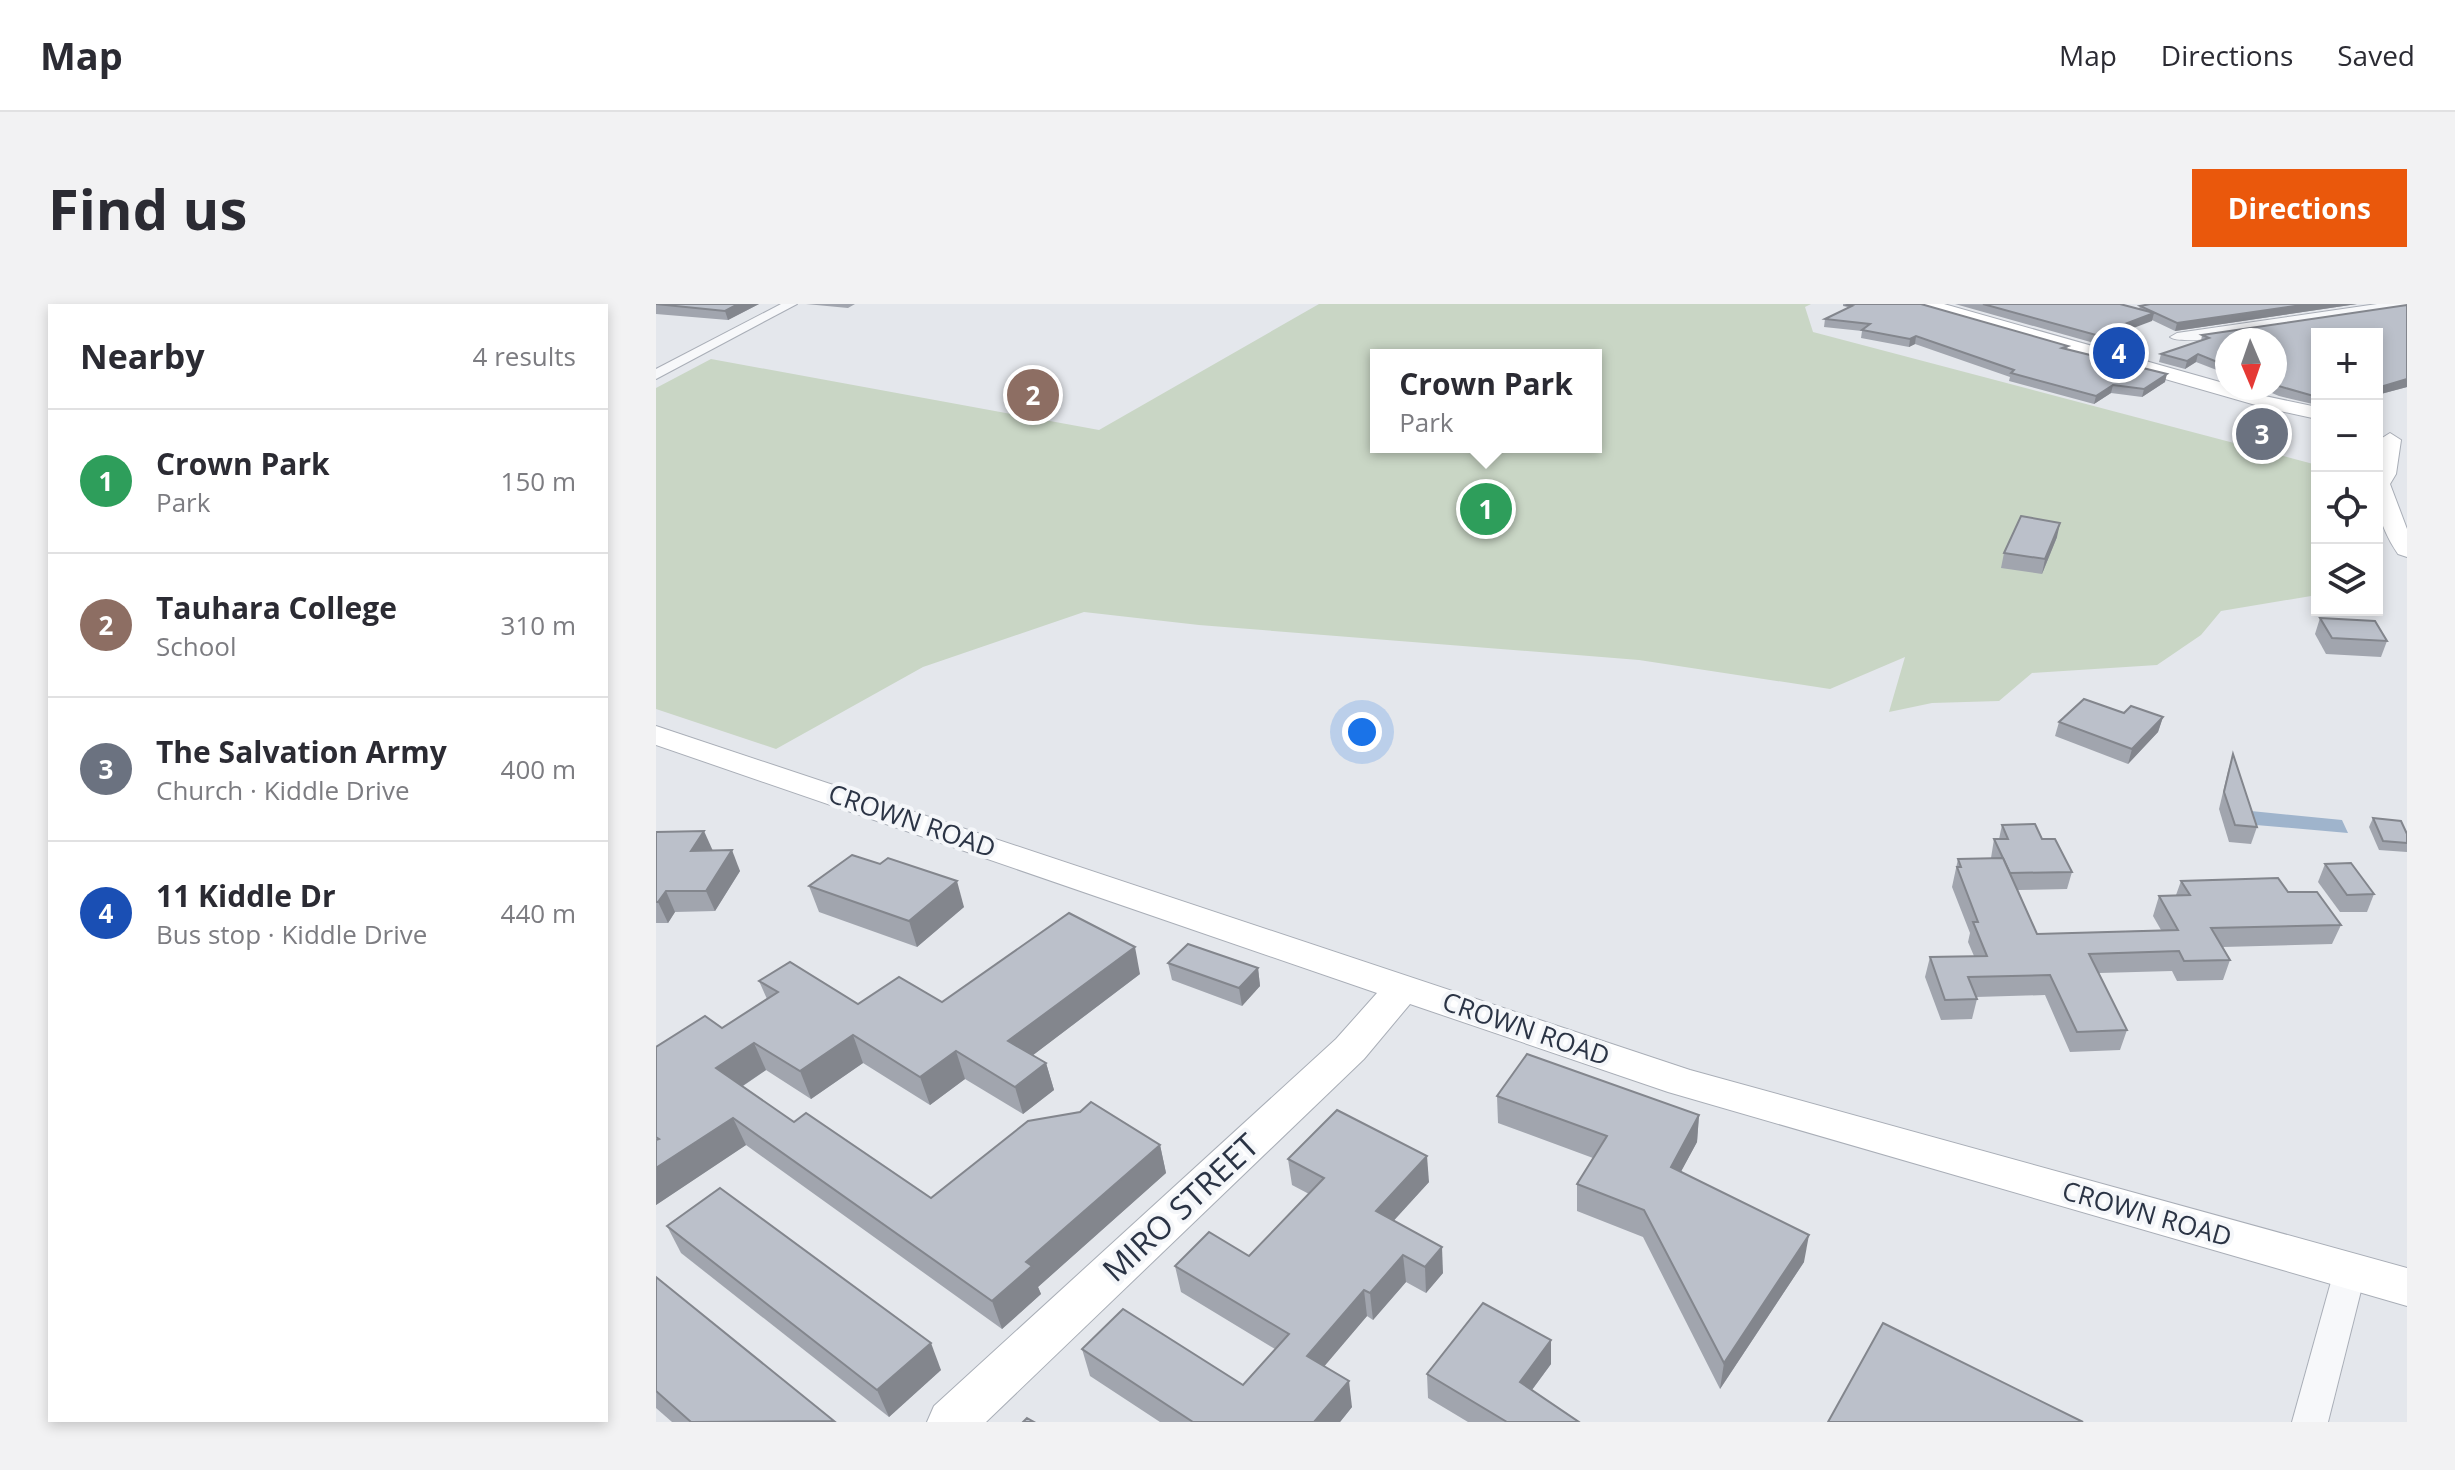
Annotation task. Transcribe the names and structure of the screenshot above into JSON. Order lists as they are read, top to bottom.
{
  "streets": {
    "street": ["CROWN ROAD", "MIRO STREET"]
  },
  "crossings": [
    ["CROWN ROAD", "MIRO STREET"]
  ],
  "north": "bottom",
  "page": {
    "header": "Map",
    "nav": ["Map", "Directions", "Saved"],
    "buttons": "Directions",
    "title": "Find us",
    "heading": ["Nearby", "4 results"],
    "pins": [
      "4",
      "2",
      "3",
      "1"
    ],
    "map_buttons": ["+", "−"],
    "popup": ["Crown Park", "Park"],
    "list": [
      {
        "mark": "1",
        "name": "Crown Park",
        "note": "Park",
        "value": "150 m"
      },
      {
        "mark": "2",
        "name": "Tauhara College",
        "note": "School",
        "value": "310 m"
      },
      {
        "mark": "3",
        "name": "The Salvation Army",
        "note": "Church · Kiddle Drive",
        "value": "400 m"
      },
      {
        "mark": "4",
        "name": "11 Kiddle Dr",
        "note": "Bus stop · Kiddle Drive",
        "value": "440 m"
      }
    ]
  }
}
